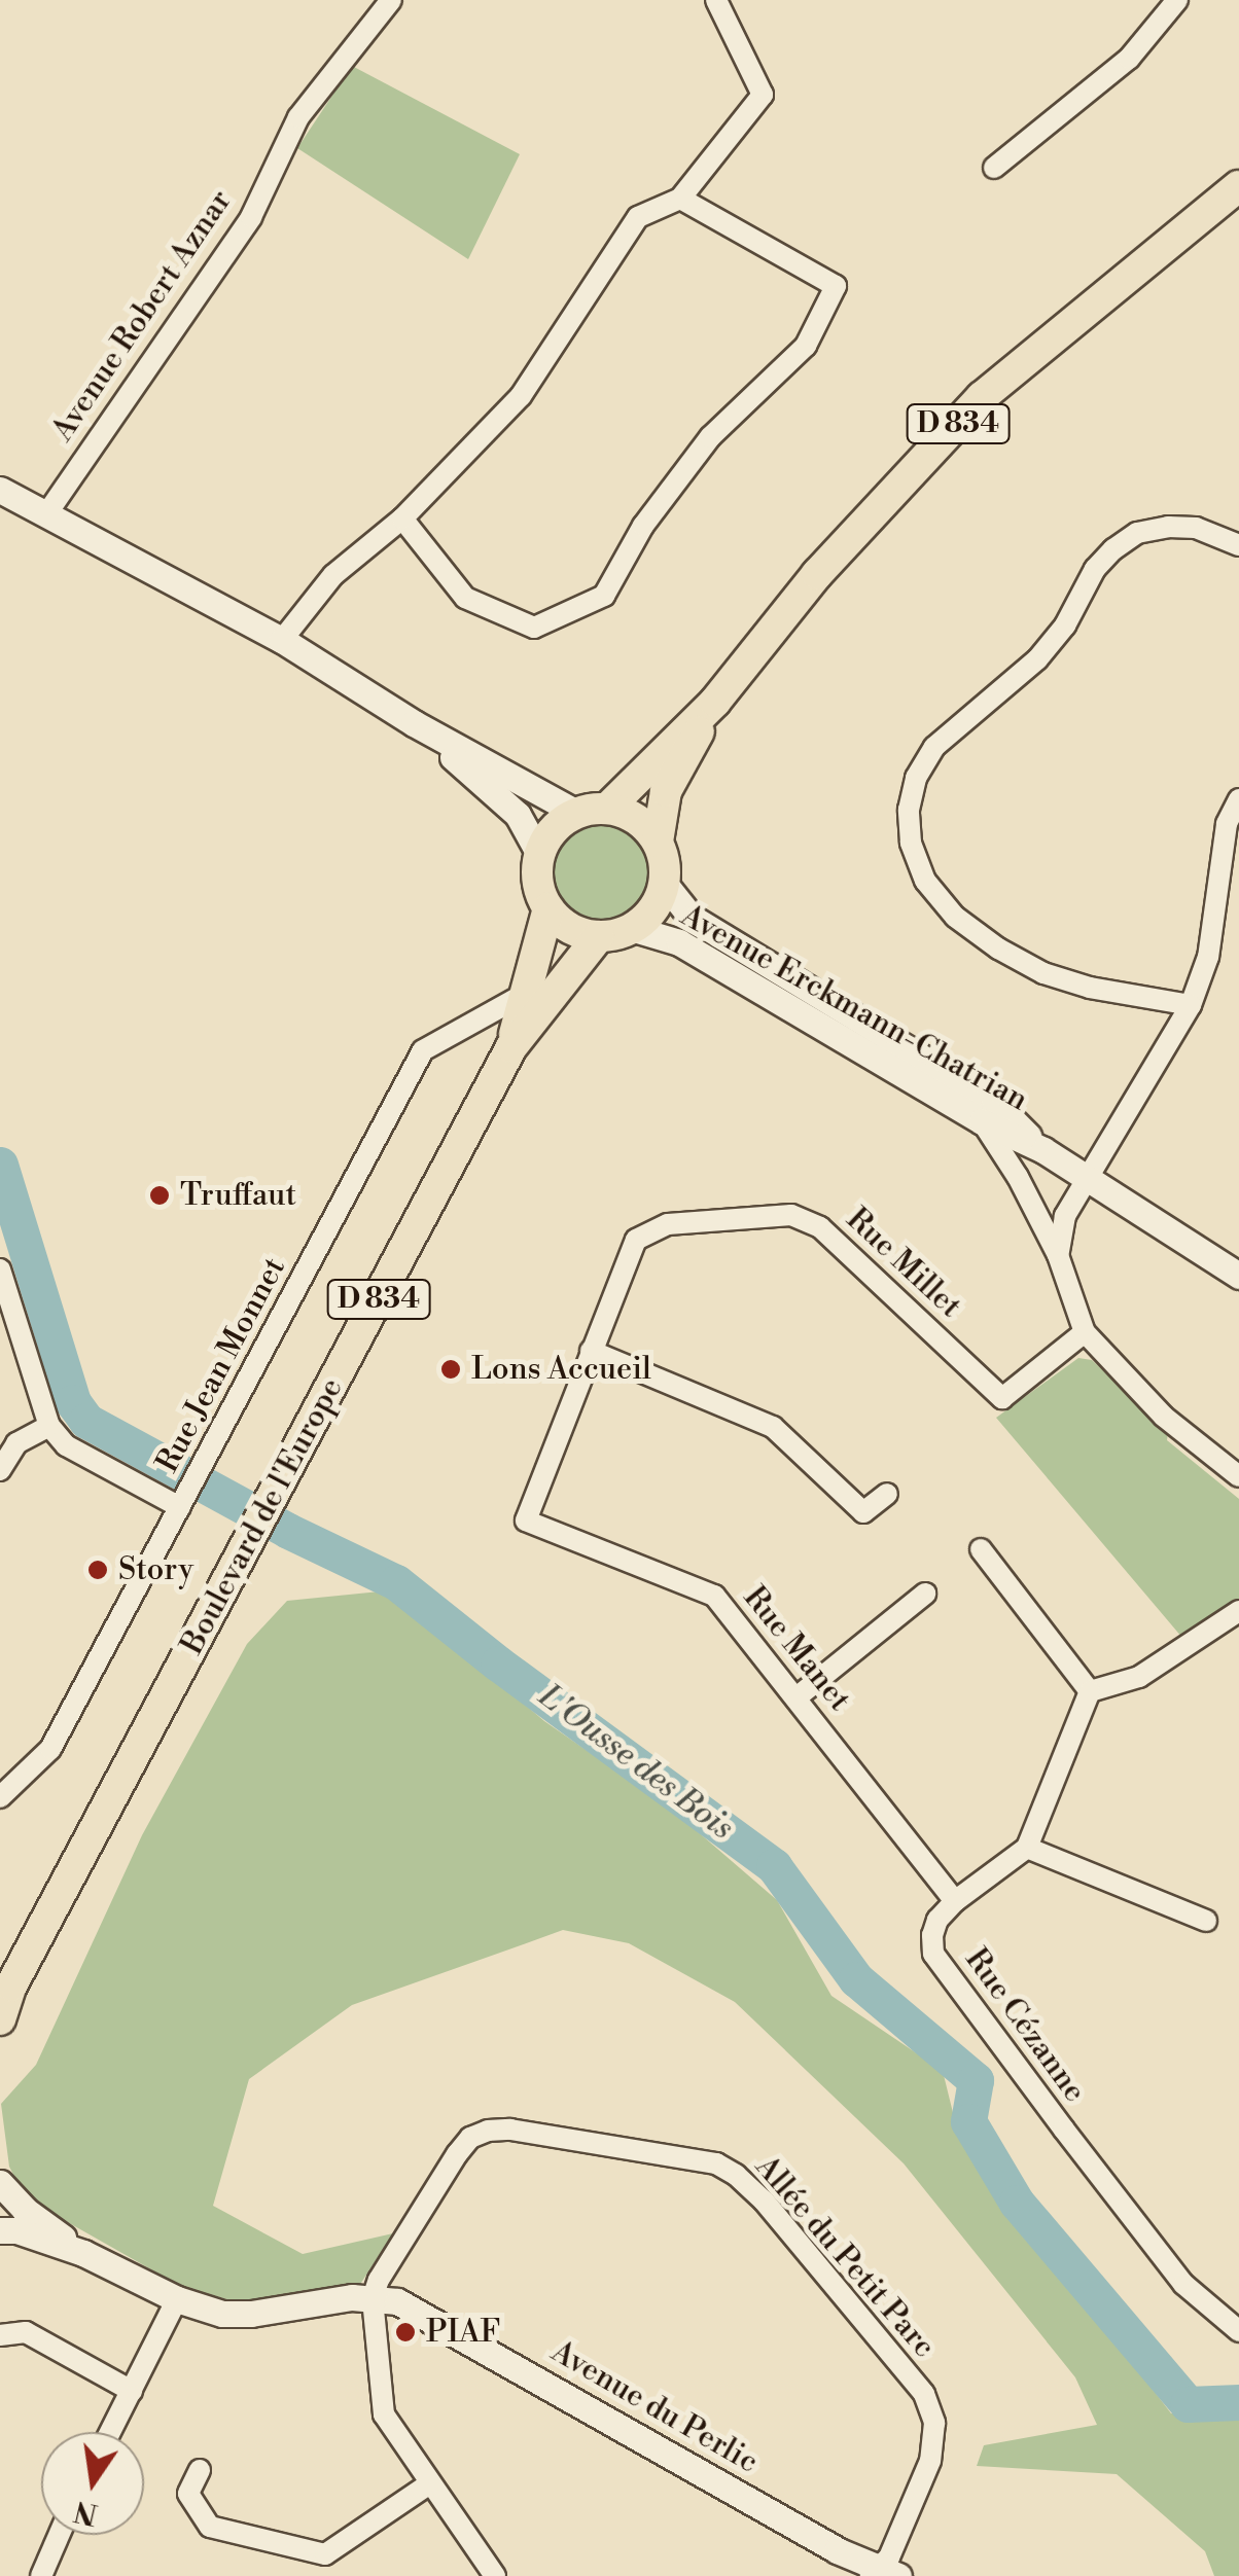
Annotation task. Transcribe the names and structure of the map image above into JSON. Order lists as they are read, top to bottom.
{
  "streets": {
    "main road": ["D 834", "Boulevard de l'Europe"],
    "street": [
      "Avenue Robert Aznar",
      "Avenue Erckmann-Chatrian",
      "Rue Millet",
      "Rue Jean Monnet",
      "Rue Manet",
      "Rue Cézanne",
      "Allée du Petit Parc",
      "Avenue du Perlic"
    ]
  },
  "crossings": [
    ["D 834", "Avenue Erckmann-Chatrian"],
    ["D 834", "Boulevard de l'Europe"],
    ["Avenue Erckmann-Chatrian", "Boulevard de l'Europe"],
    ["Rue Millet", "Rue Manet"],
    ["Rue Jean Monnet", "Boulevard de l'Europe"],
    ["Rue Manet", "Rue Cézanne"],
    ["Allée du Petit Parc", "Avenue du Perlic"]
  ],
  "water": ["L'Ousse des Bois"],
  "places": [
    "Truffaut",
    "Lons Accueil",
    "Story",
    "PIAF"
  ],
  "north": "bottom"
}
